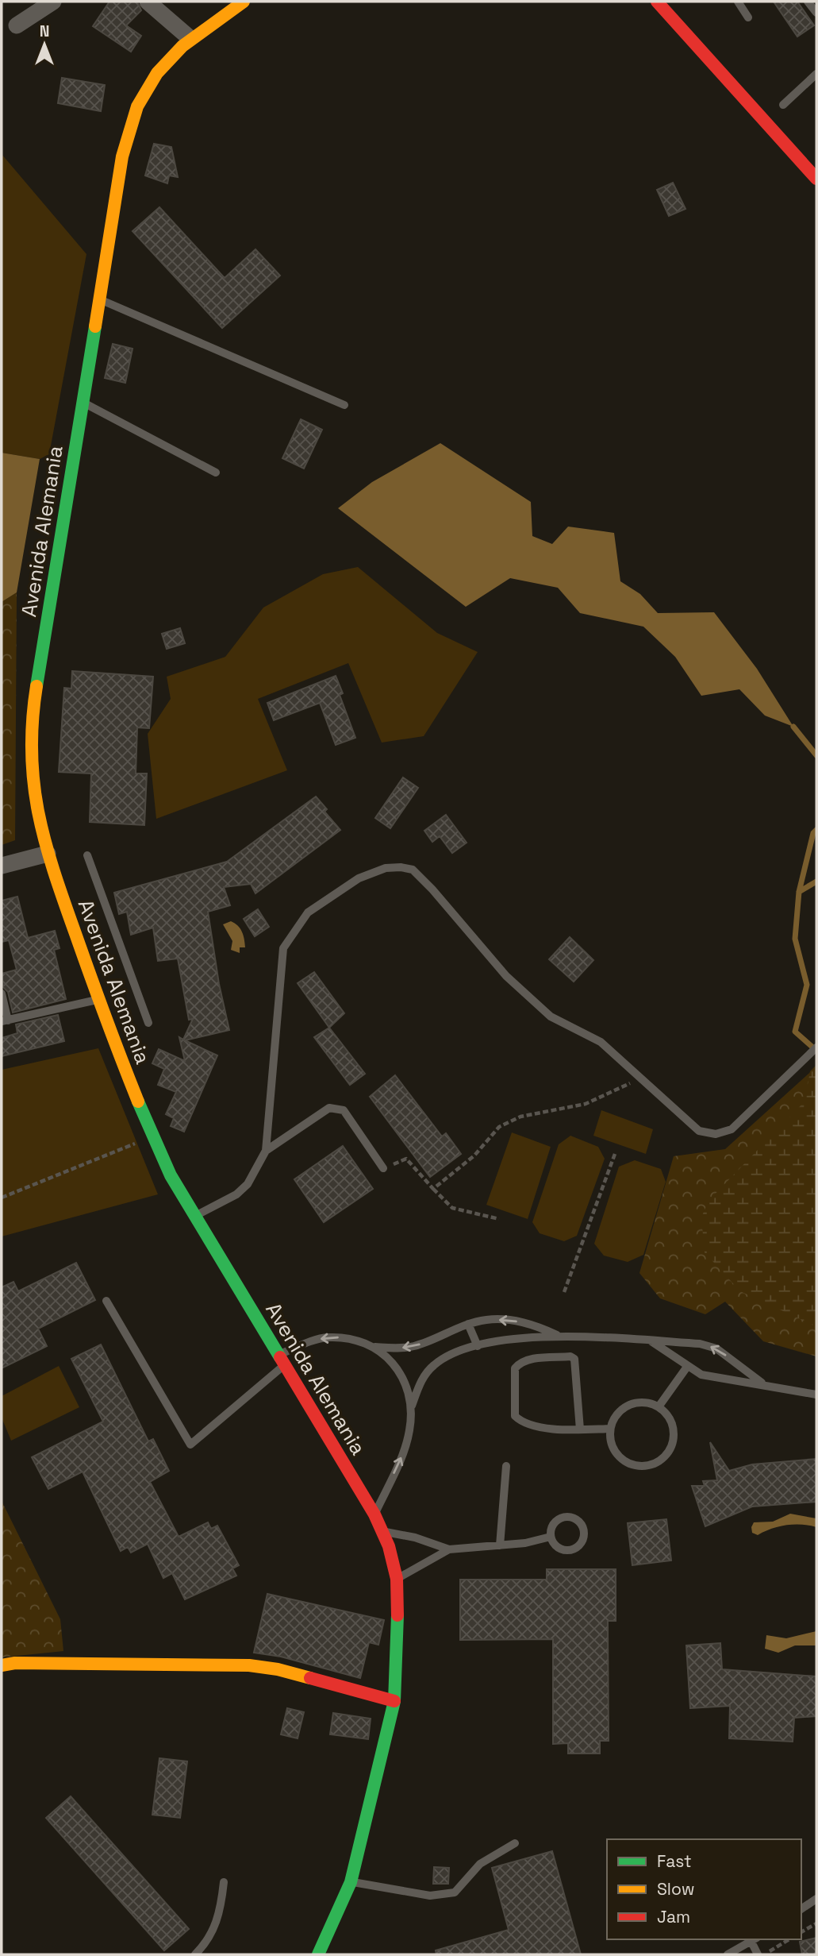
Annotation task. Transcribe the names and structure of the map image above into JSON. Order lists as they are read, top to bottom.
{
  "streets": {
    "street": ["Avenida Alemania"]
  },
  "legend": ["Fast", "Slow", "Jam"],
  "north": "top"
}
